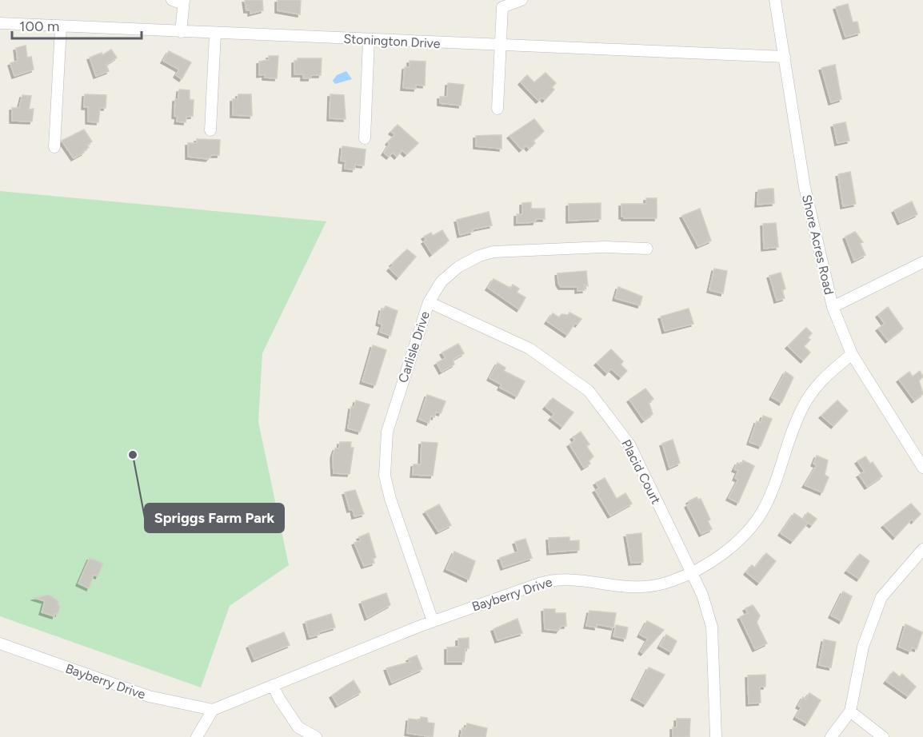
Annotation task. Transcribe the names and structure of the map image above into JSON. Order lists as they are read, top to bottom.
{
  "streets": {
    "street": [
      "Stonington Drive",
      "Shore Acres Road",
      "Carlisle Drive",
      "Placid Court",
      "Bayberry Drive"
    ]
  },
  "crossings": [
    ["Stonington Drive", "Shore Acres Road"],
    ["Shore Acres Road", "Bayberry Drive"],
    ["Carlisle Drive", "Placid Court"],
    ["Carlisle Drive", "Bayberry Drive"],
    ["Placid Court", "Bayberry Drive"]
  ],
  "places": ["Spriggs Farm Park"],
  "scale_bar": "100 m"
}
